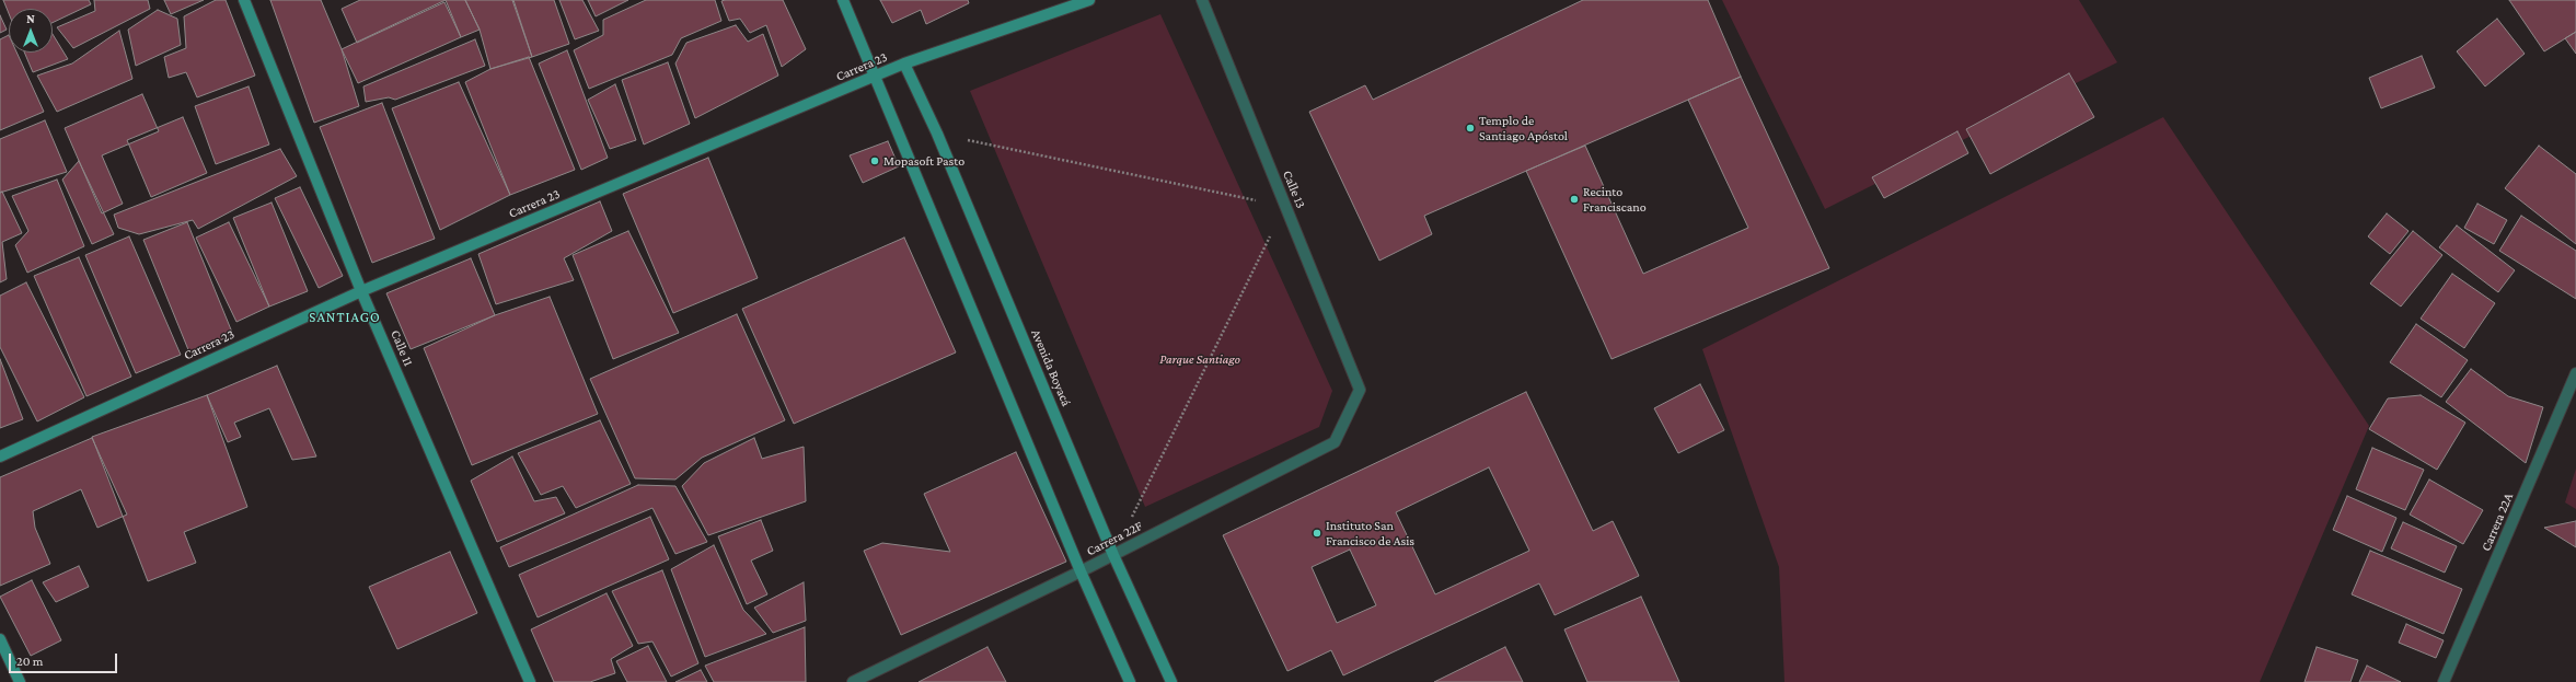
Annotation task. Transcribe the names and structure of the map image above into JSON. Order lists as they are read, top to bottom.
{
  "streets": {
    "street": [
      "Carrera 23",
      "Calle 13",
      "Calle 11",
      "Avenida Boyacá",
      "Carrera 22A",
      "Carrera 22F"
    ]
  },
  "crossings": [
    ["Carrera 23", "Calle 11"],
    ["Carrera 23", "Avenida Boyacá"],
    ["Calle 13", "Carrera 22F"],
    ["Avenida Boyacá", "Carrera 22F"]
  ],
  "districts": ["SANTIAGO"],
  "parks": ["Parque Santiago"],
  "places": [
    "Templo de Santiago Apóstol",
    "Mopasoft Pasto",
    "Recinto Franciscano",
    "Instituto San Francisco de Asis"
  ],
  "scale_bar": "20 m",
  "north": "top"
}
